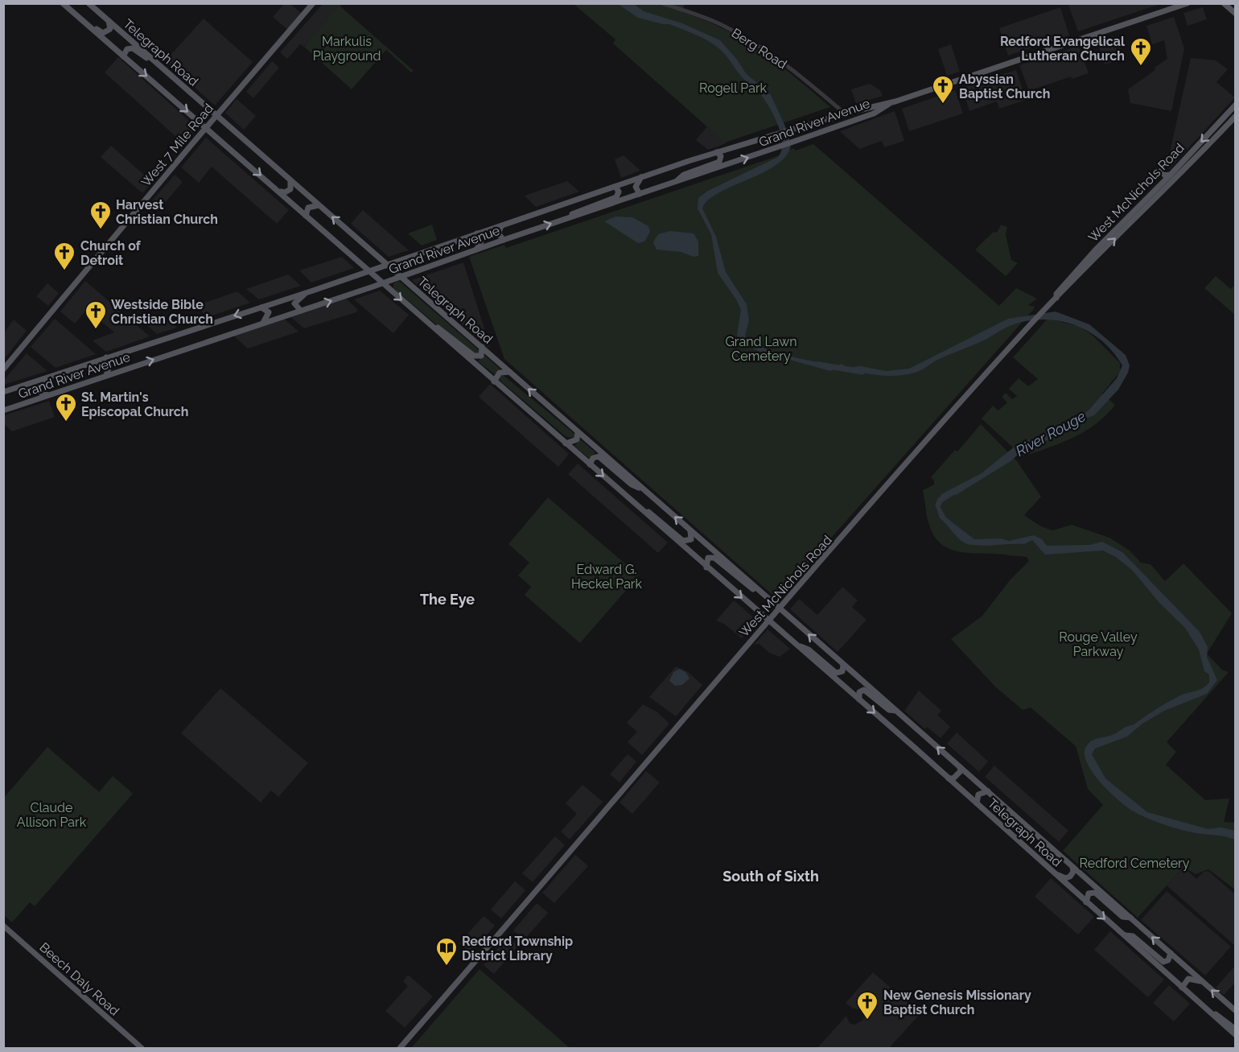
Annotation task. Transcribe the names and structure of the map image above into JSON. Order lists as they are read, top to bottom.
{
  "streets": {
    "main road": [
      "Telegraph Road",
      "Grand River Avenue",
      "West 7 Mile Road",
      "West McNichols Road",
      "Beech Daly Road"
    ],
    "street": ["Berg Road"]
  },
  "crossings": [
    ["Berg Road", "Grand River Avenue"],
    ["Telegraph Road", "Grand River Avenue"],
    ["Telegraph Road", "West 7 Mile Road"],
    ["Telegraph Road", "West McNichols Road"]
  ],
  "districts": ["The Eye", "South of Sixth"],
  "water": ["River Rouge"],
  "parks": [
    "Markulis Playground",
    "Rogell Park",
    "Grand Lawn Cemetery",
    "Edward G. Heckel Park",
    "Rouge Valley Parkway",
    "Claude Allison Park",
    "Redford Cemetery"
  ],
  "places": {
    "church": [
      "Redford Evangelical Lutheran Church",
      "Abyssian Baptist Church",
      "Harvest Christian Church",
      "Church of Detroit",
      "Westside Bible Christian Church",
      "St. Martin's Episcopal Church",
      "New Genesis Missionary Baptist Church"
    ],
    "library": ["Redford Township District Library"]
  }
}
